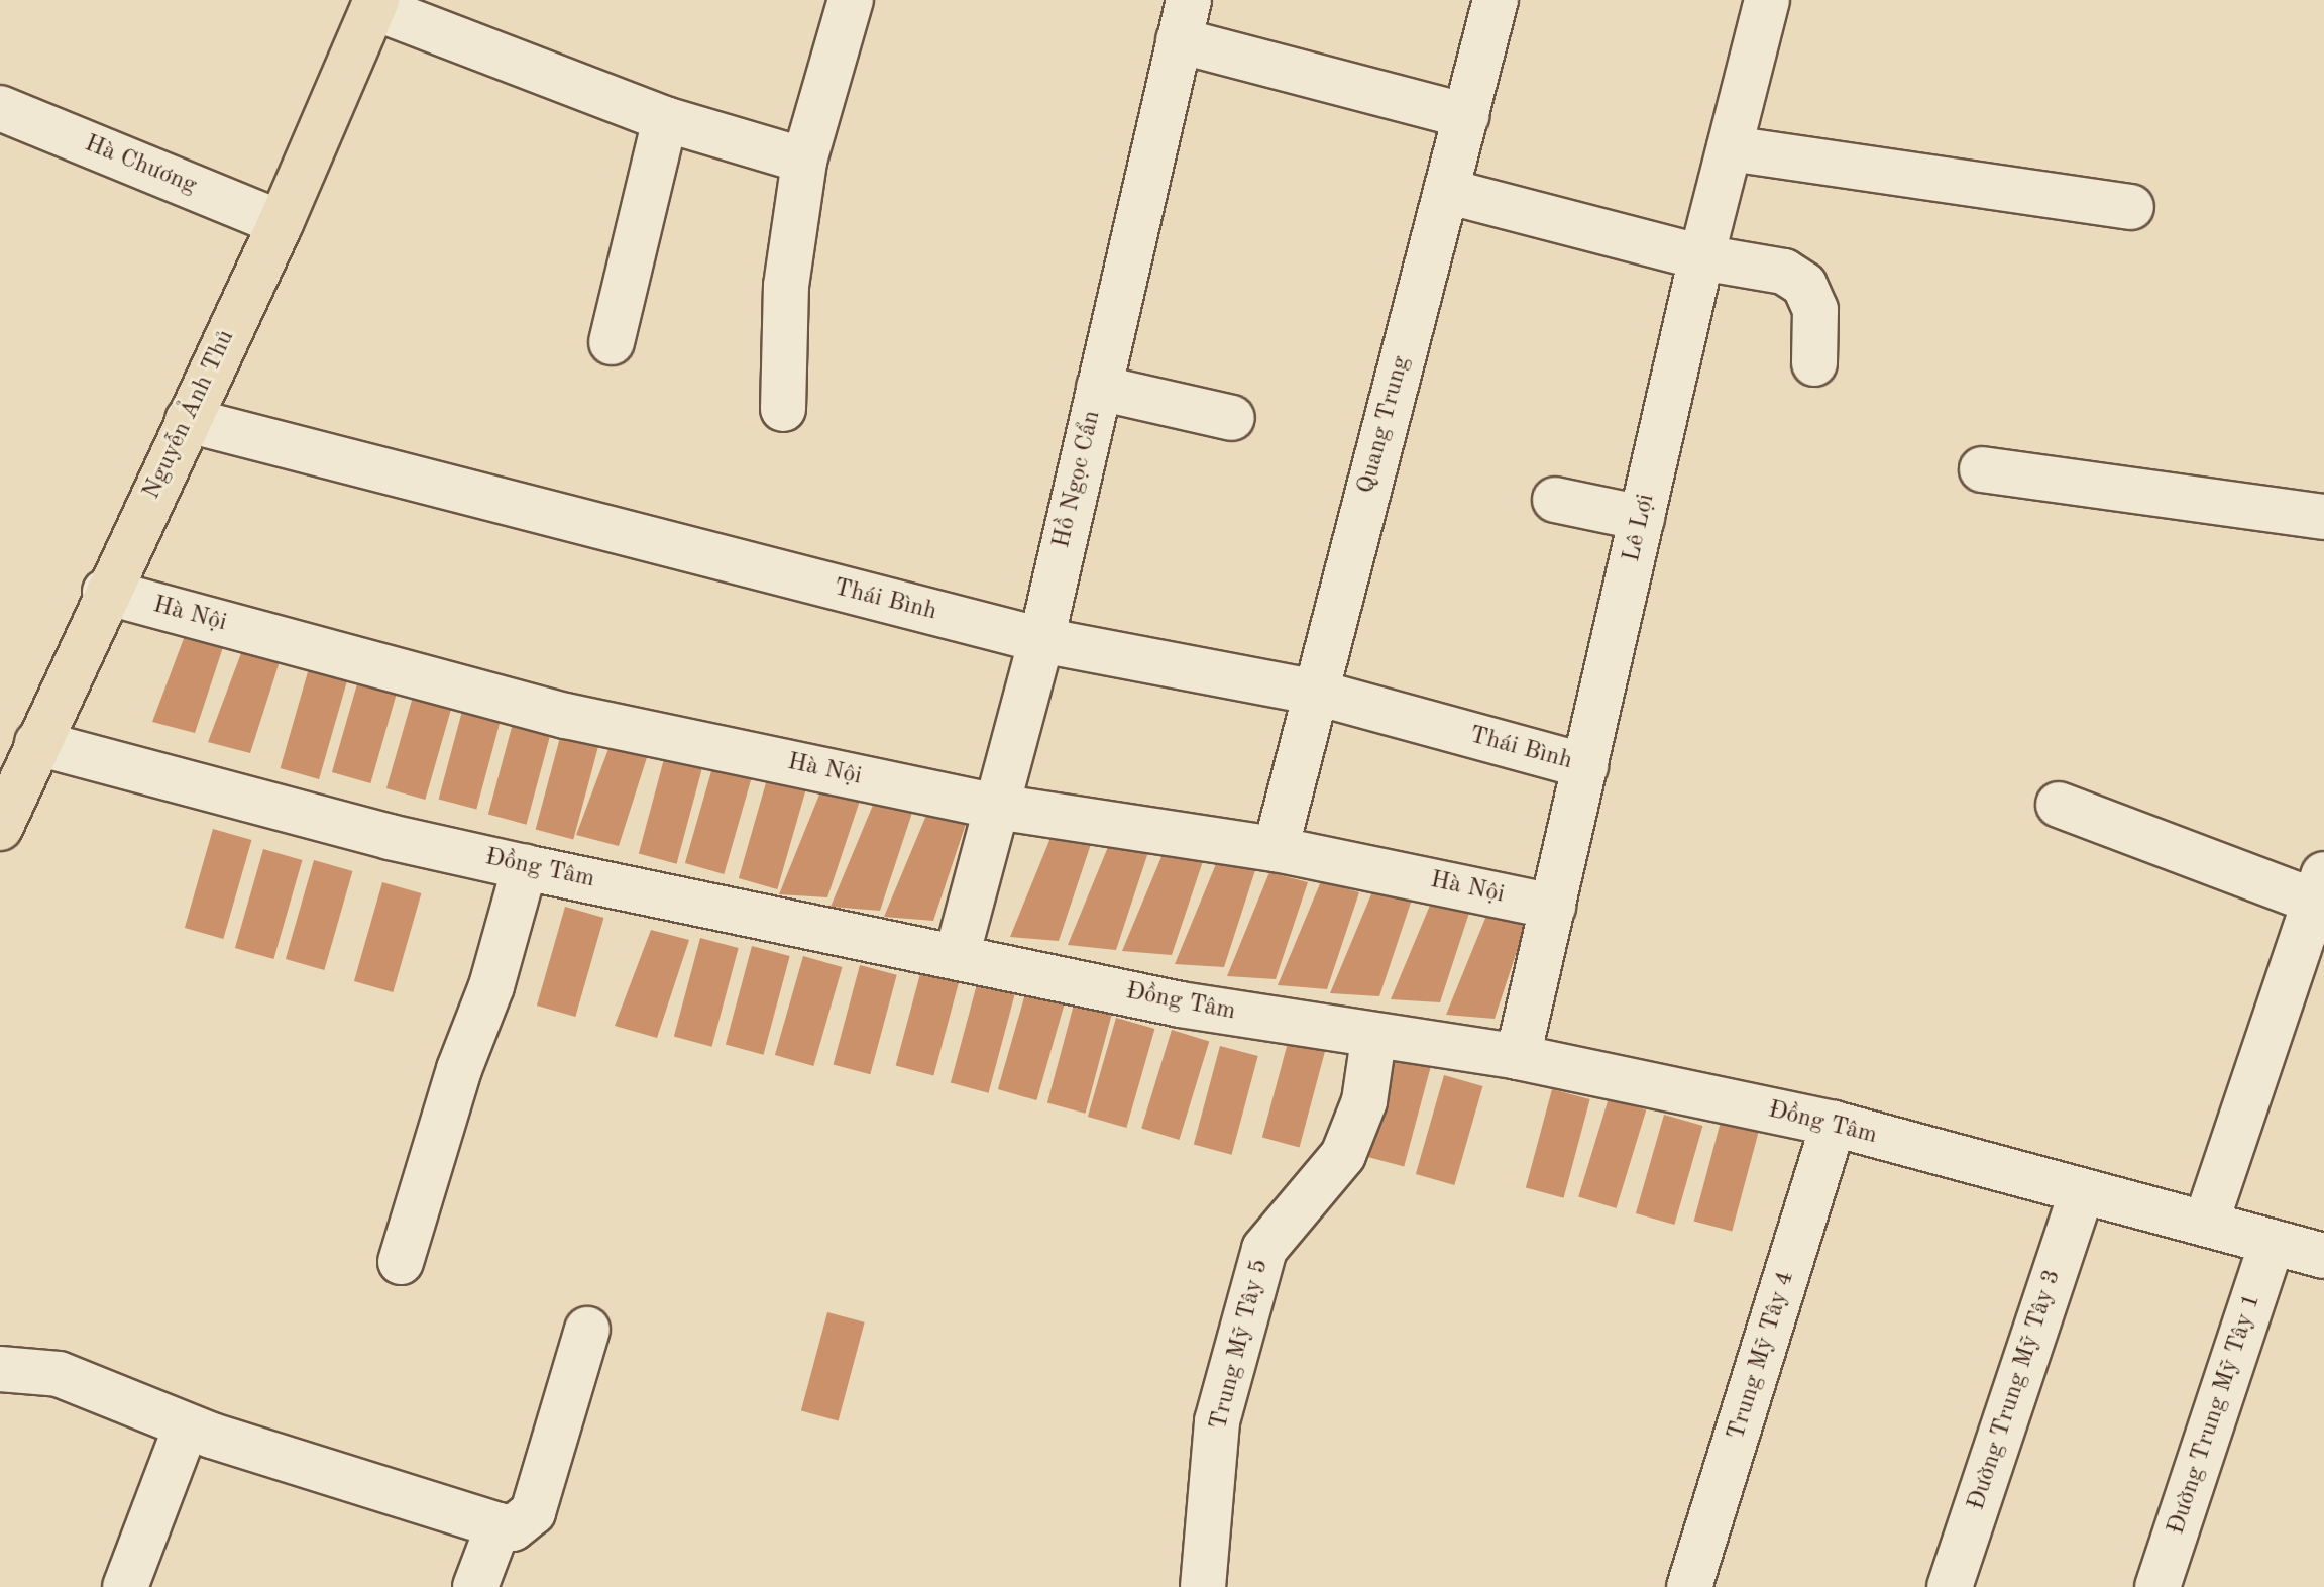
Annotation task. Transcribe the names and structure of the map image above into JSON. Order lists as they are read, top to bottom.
{
  "streets": {
    "main road": ["Nguyễn Ảnh Thủ"],
    "street": [
      "Hà Chương",
      "Quang Trung",
      "Hồ Ngọc Cẩn",
      "Lê Lợi",
      "Thái Bình",
      "Hà Nội",
      "Đồng Tâm",
      "Trung Mỹ Tây 5",
      "Trung Mỹ Tây 4",
      "Đường Trung Mỹ Tây 3",
      "Đường Trung Mỹ Tây 1"
    ]
  },
  "crossings": [
    ["Hà Chương", "Nguyễn Ảnh Thủ"],
    ["Nguyễn Ảnh Thủ", "Thái Bình"],
    ["Nguyễn Ảnh Thủ", "Hà Nội"],
    ["Nguyễn Ảnh Thủ", "Đồng Tâm"],
    ["Quang Trung", "Thái Bình"],
    ["Quang Trung", "Hà Nội"],
    ["Hồ Ngọc Cẩn", "Thái Bình"],
    ["Hồ Ngọc Cẩn", "Hà Nội"],
    ["Hồ Ngọc Cẩn", "Đồng Tâm"],
    ["Lê Lợi", "Thái Bình"],
    ["Lê Lợi", "Hà Nội"],
    ["Lê Lợi", "Đồng Tâm"],
    ["Đồng Tâm", "Trung Mỹ Tây 5"],
    ["Đồng Tâm", "Trung Mỹ Tây 4"],
    ["Đồng Tâm", "Đường Trung Mỹ Tây 3"],
    ["Đồng Tâm", "Đường Trung Mỹ Tây 1"]
  ]
}
